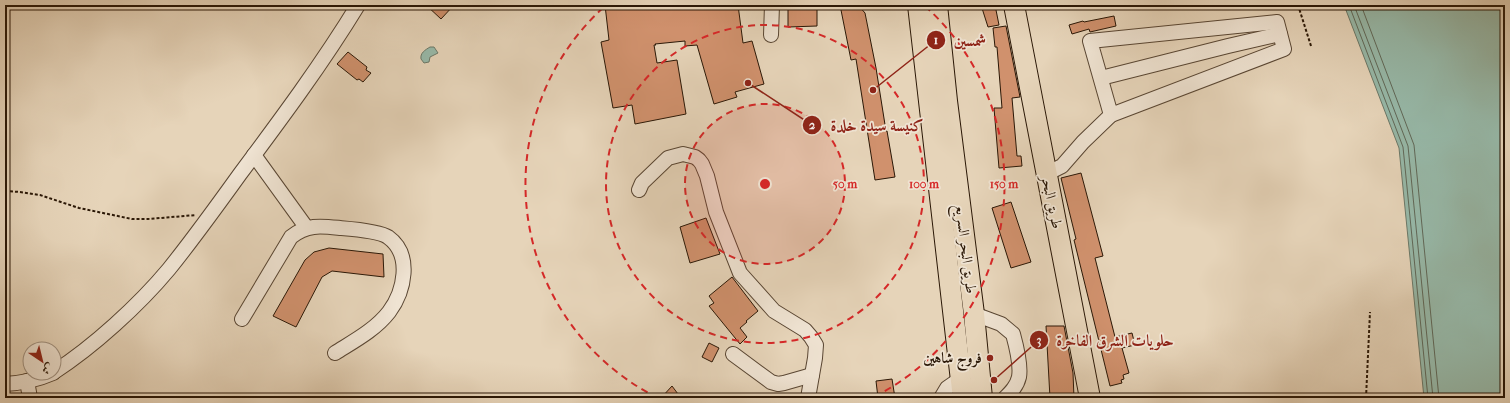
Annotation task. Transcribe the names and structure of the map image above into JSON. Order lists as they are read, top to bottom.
{
  "streets": {
    "highway": ["طريق البحر", "طريق البحر السريع"]
  },
  "places": [
    "كنيسة سيدة خلدة",
    "شمسين",
    "فروج شاهين",
    "حلويات الشرق الفاخرة"
  ],
  "north": "bottom right",
  "rings": ["50 m", "100 m", "150 m"]
}
